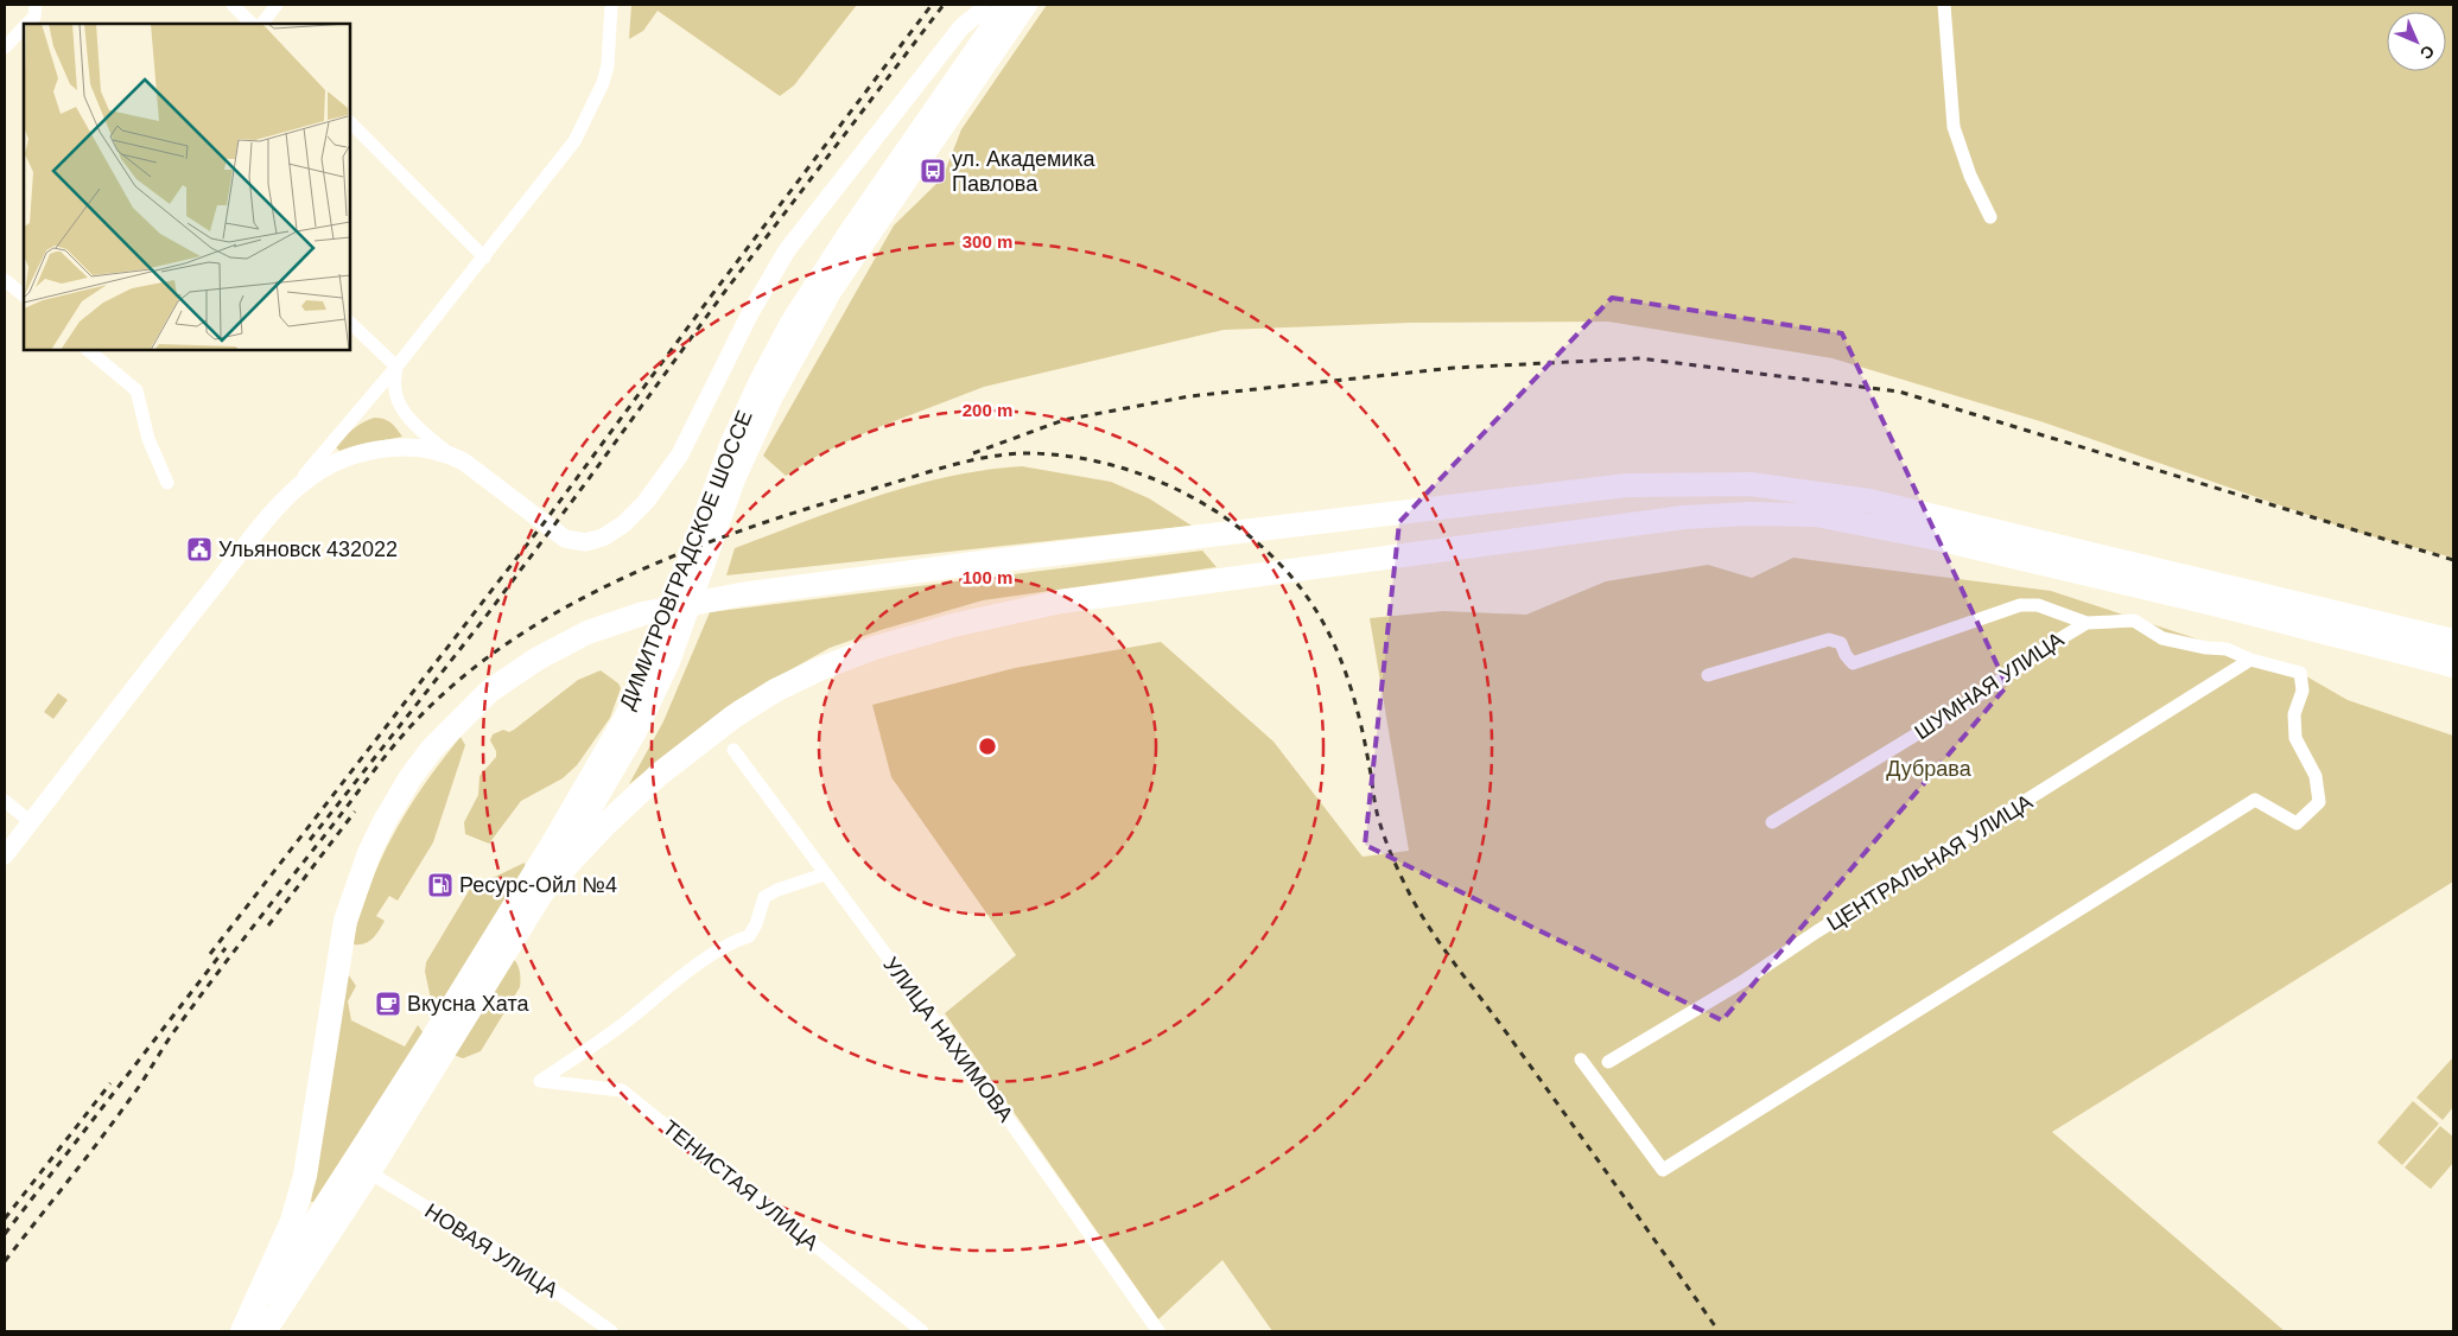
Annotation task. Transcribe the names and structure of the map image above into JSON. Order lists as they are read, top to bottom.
{
  "streets": {
    "highway": ["ДИМИТРОВГРАДСКОЕ ШОССЕ"],
    "street": [
      "ШУМНАЯ УЛИЦА",
      "ЦЕНТРАЛЬНАЯ УЛИЦА",
      "УЛИЦА НАХИМОВА",
      "ТЕНИСТАЯ УЛИЦА",
      "НОВАЯ УЛИЦА"
    ]
  },
  "crossings": [
    ["ДИМИТРОВГРАДСКОЕ ШОССЕ", "НОВАЯ УЛИЦА"],
    ["УЛИЦА НАХИМОВА", "ТЕНИСТАЯ УЛИЦА"]
  ],
  "parks": ["Дубрава"],
  "places": {
    "bus stop": ["ул. Академика Павлова"],
    "public building": ["Ульяновск 432022"],
    "fuel station": ["Ресурс-Ойл №4"],
    "cafe": ["Вкусна Хата"]
  },
  "north": "bottom right",
  "rings": ["300 m", "200 m", "100 m"]
}
